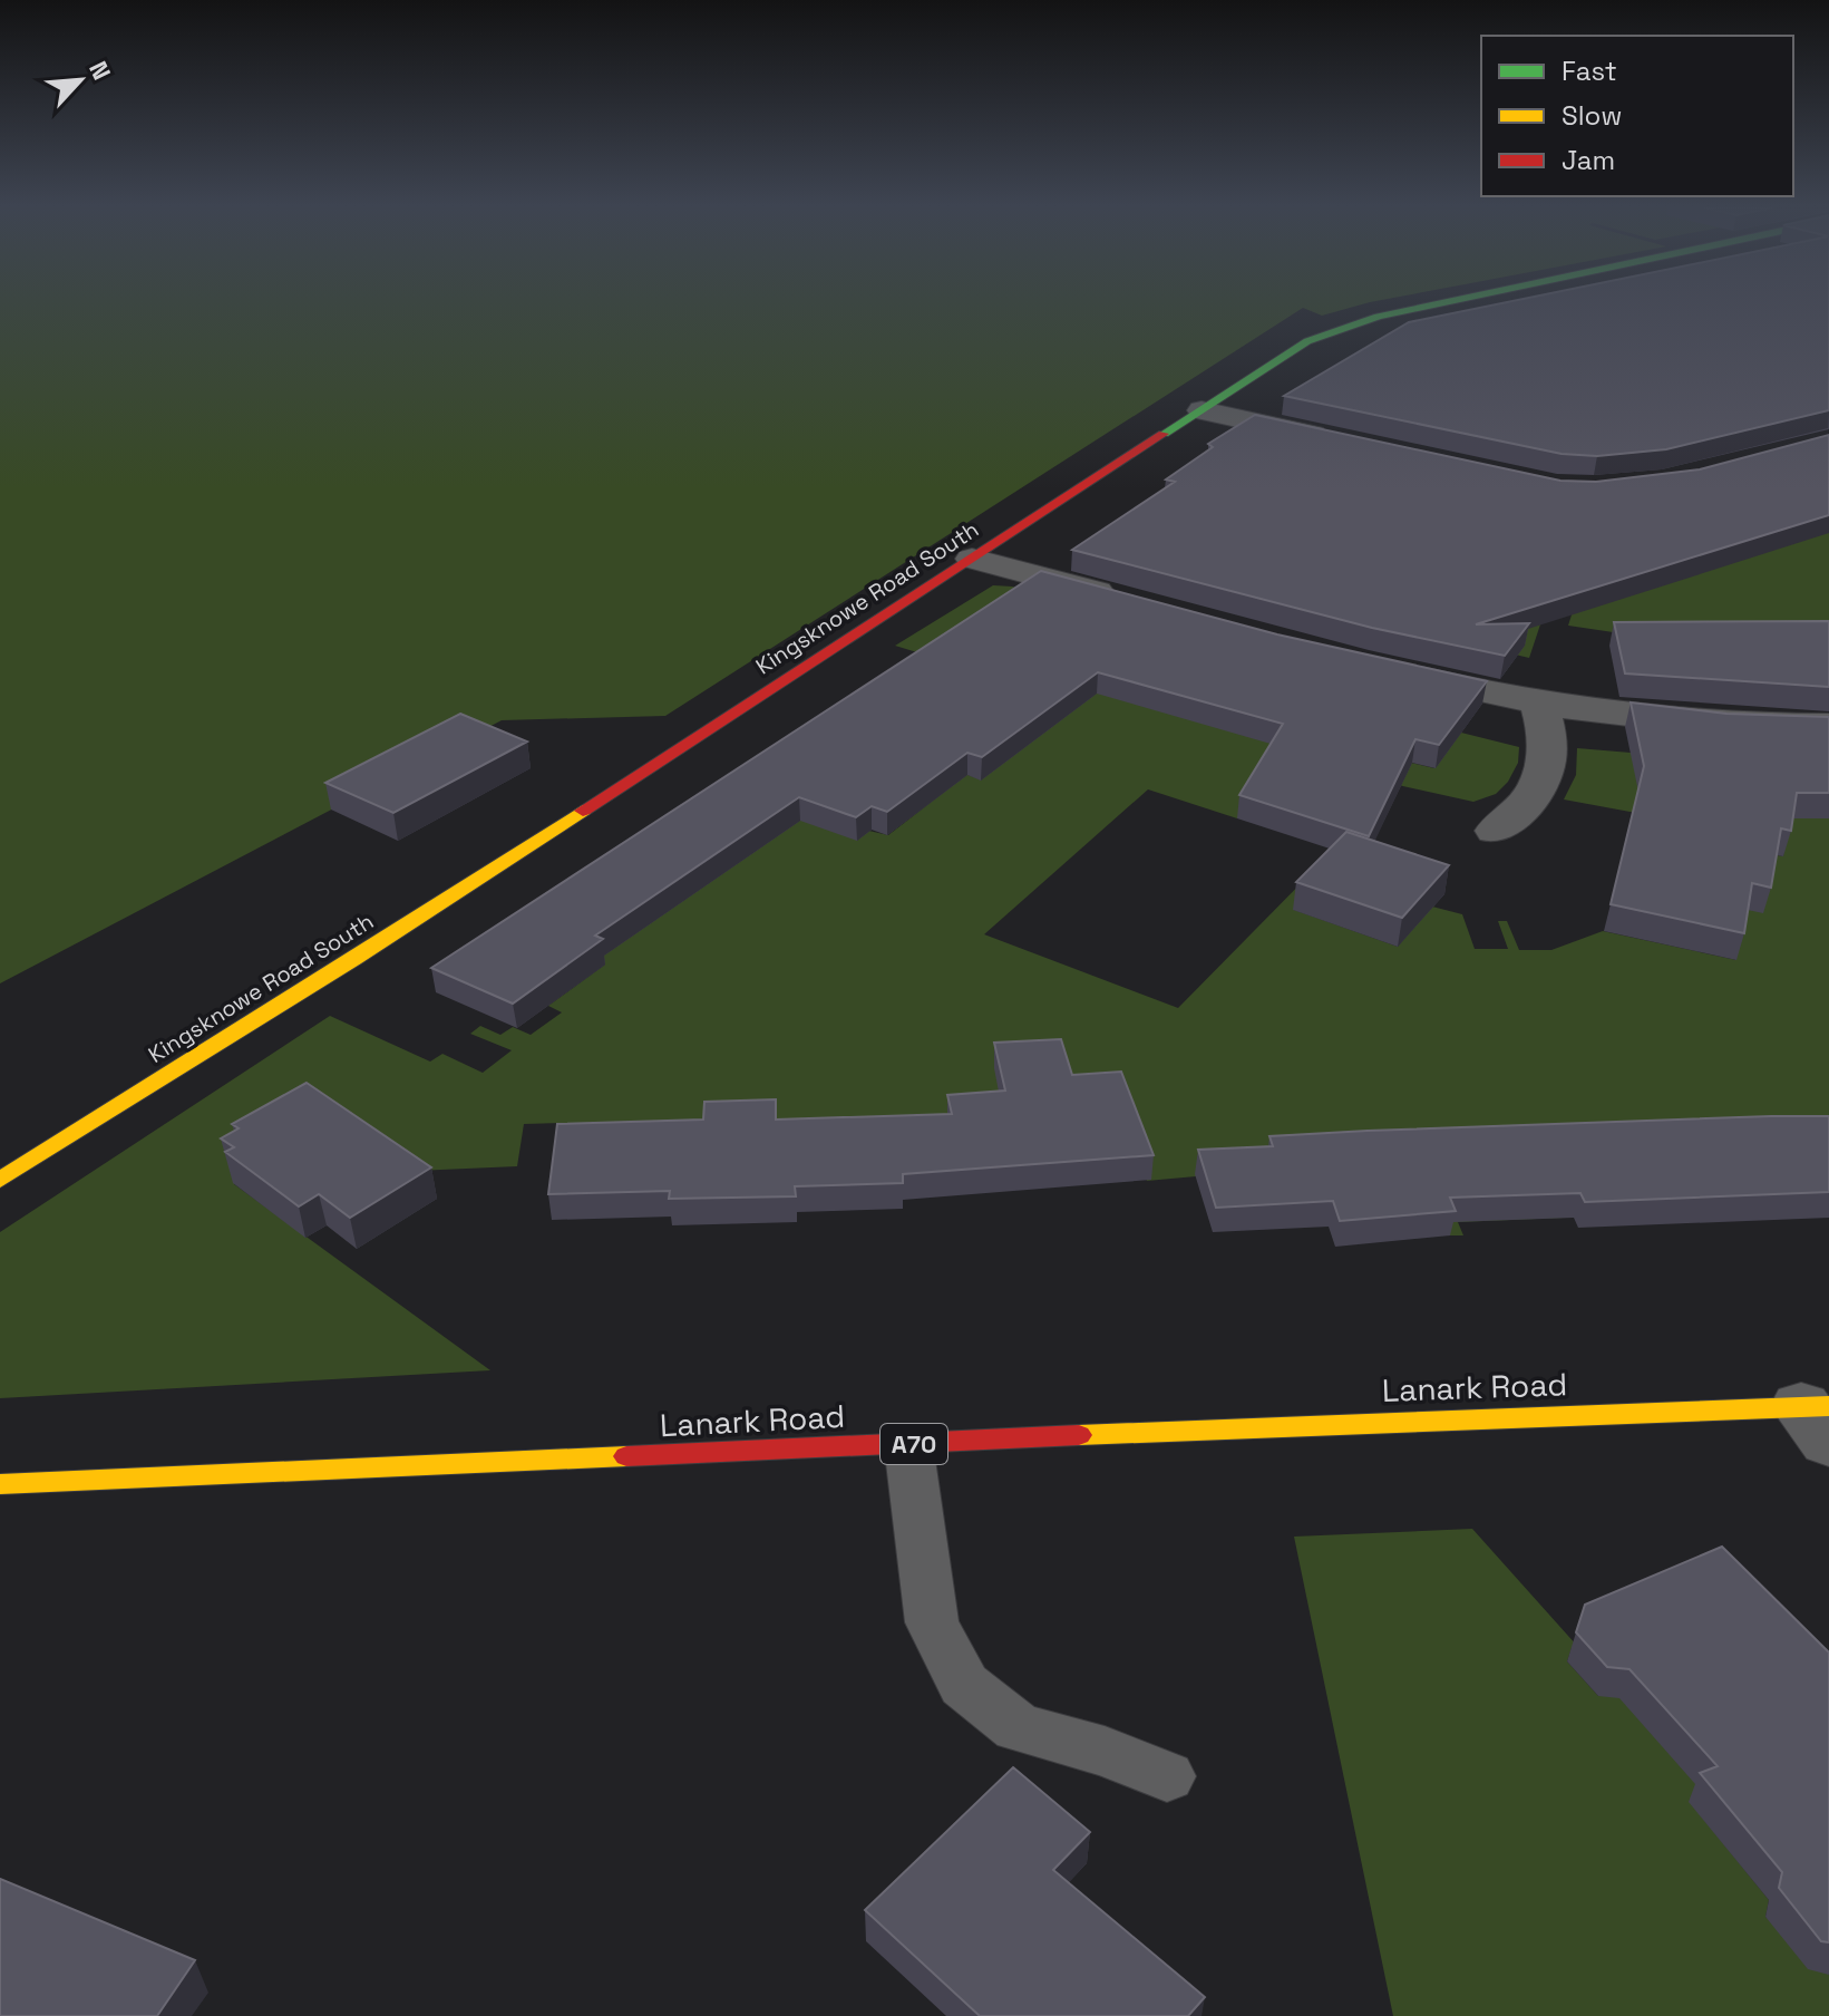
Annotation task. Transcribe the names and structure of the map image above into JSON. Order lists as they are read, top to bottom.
{
  "streets": {
    "street": ["Kingsknowe Road South", "Lanark Road", "A70"]
  },
  "legend": ["Fast", "Slow", "Jam"],
  "north": "top right"
}
